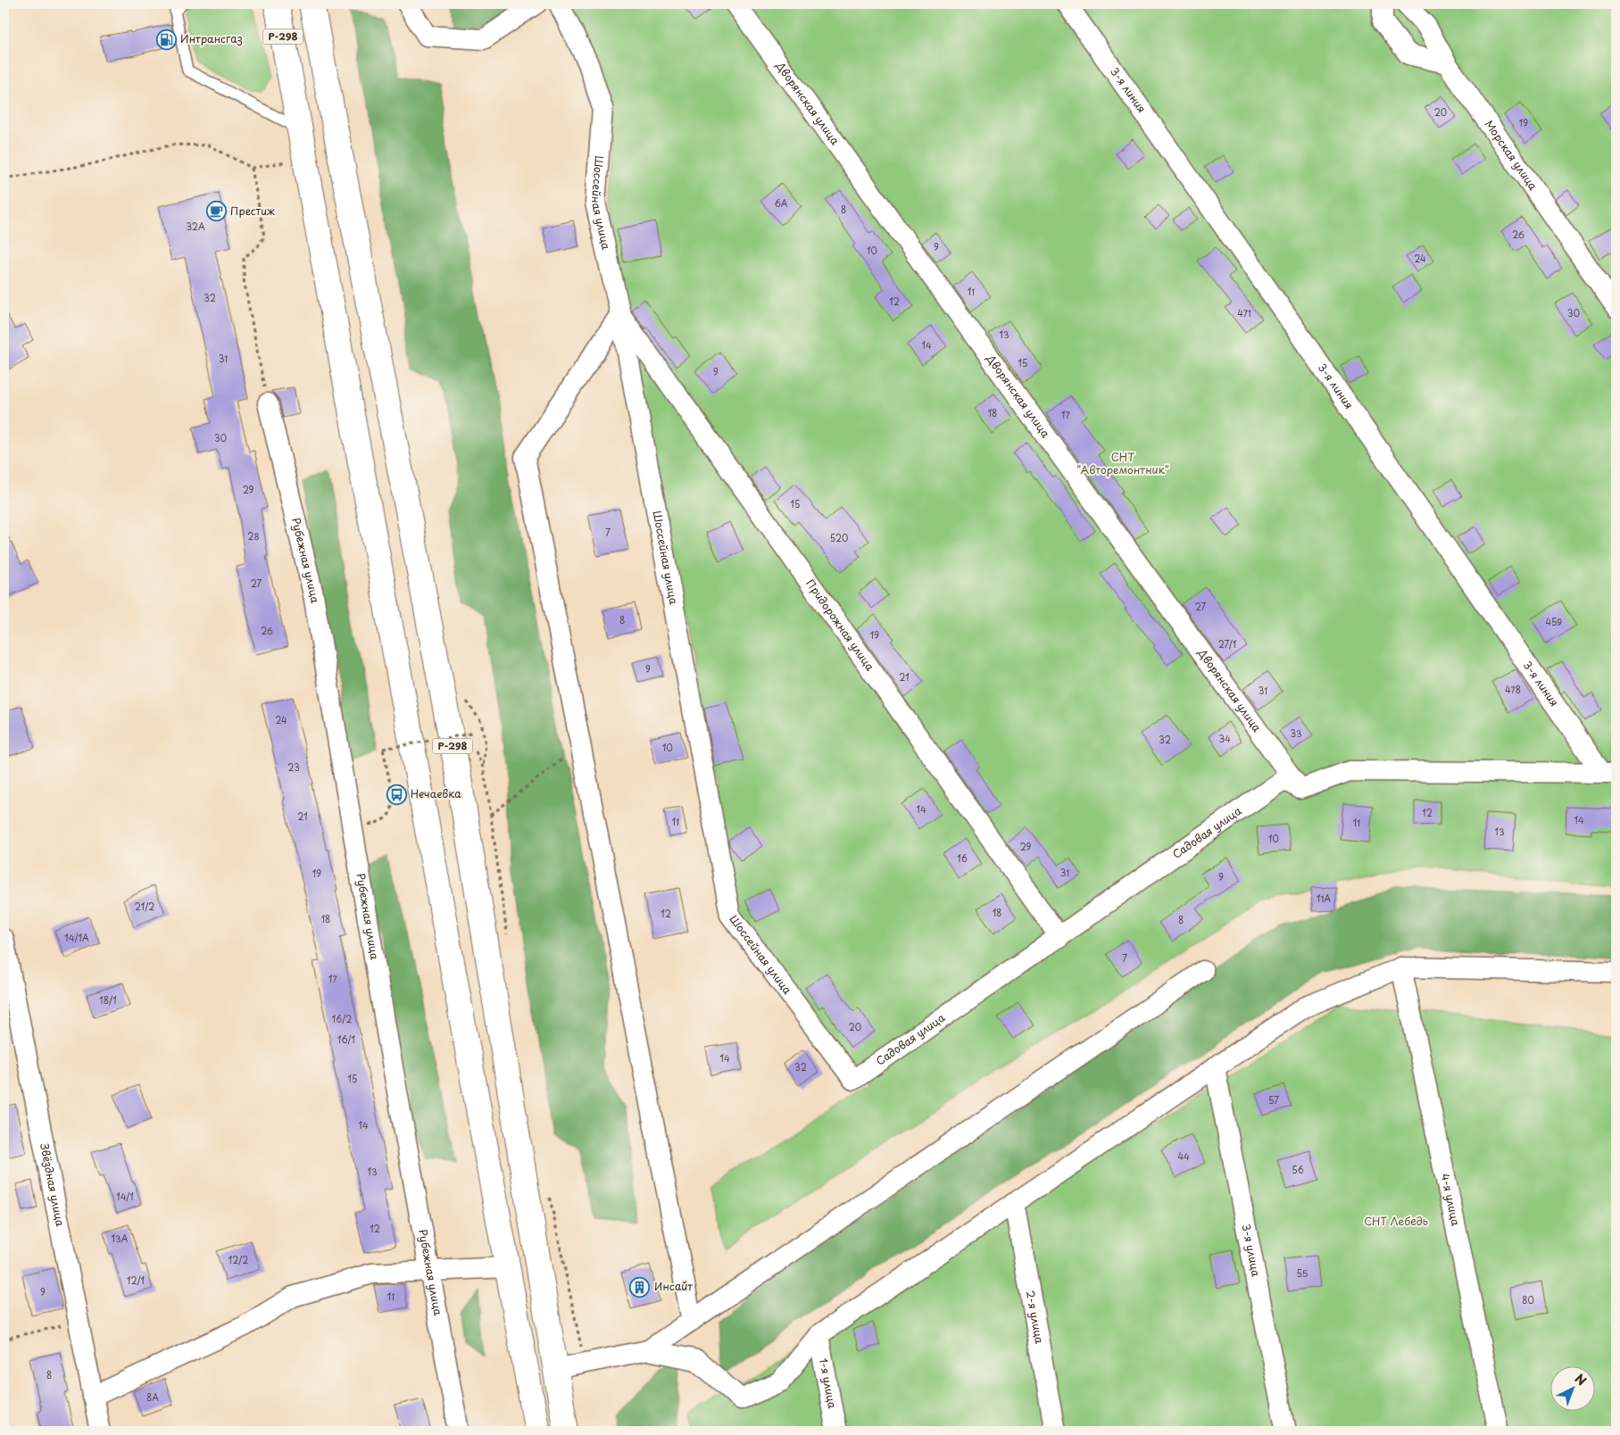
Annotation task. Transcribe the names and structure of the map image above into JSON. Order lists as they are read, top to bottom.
{
  "streets": {
    "highway": ["Р-298"],
    "street": [
      "3-я линия",
      "Дворянская улица",
      "Морская улица",
      "Шоссейная улица",
      "Рубежная улица",
      "Придорожная улица",
      "Садовая улица",
      "Звёздная улица",
      "4-я улица",
      "3-я улица",
      "2-я улица",
      "1-я улица"
    ]
  },
  "crossings": [
    ["Дворянская улица", "Садовая улица"],
    ["Шоссейная улица", "Придорожная улица"],
    ["Шоссейная улица", "Садовая улица"],
    ["Придорожная улица", "Садовая улица"]
  ],
  "parks": ["СНТ \"Авторемонтник\"", "СНТ Лебедь"],
  "places": {
    "fuel station": ["Интрансгаз"],
    "cafe": ["Престиж"],
    "bus stop": ["Нечаевка"],
    "building": ["Инсайт"]
  },
  "house_numbers": [
    "20",
    "19",
    "6А",
    "8",
    "32А",
    "26",
    "9",
    "10",
    "24",
    "11",
    "32",
    "12",
    "471",
    "30",
    "13",
    "14",
    "31",
    "15",
    "9",
    "18",
    "17",
    "30",
    "29",
    "15",
    "7",
    "28",
    "520",
    "27",
    "27",
    "8",
    "459",
    "26",
    "19",
    "27/1",
    "9",
    "21",
    "478",
    "31",
    "24",
    "33",
    "34",
    "32",
    "10",
    "23",
    "14",
    "12",
    "21",
    "14",
    "11",
    "11",
    "13",
    "10",
    "29",
    "16",
    "31",
    "19",
    "9",
    "11А",
    "21/2",
    "18",
    "12",
    "18",
    "8",
    "14/1А",
    "7",
    "17",
    "18/1",
    "16/2",
    "20",
    "16/1",
    "14",
    "32",
    "15",
    "57",
    "14",
    "44",
    "56",
    "13",
    "14/1",
    "12",
    "13А",
    "12/2",
    "55",
    "12/1",
    "9",
    "11",
    "80",
    "8",
    "8А"
  ],
  "north": "top right"
}
